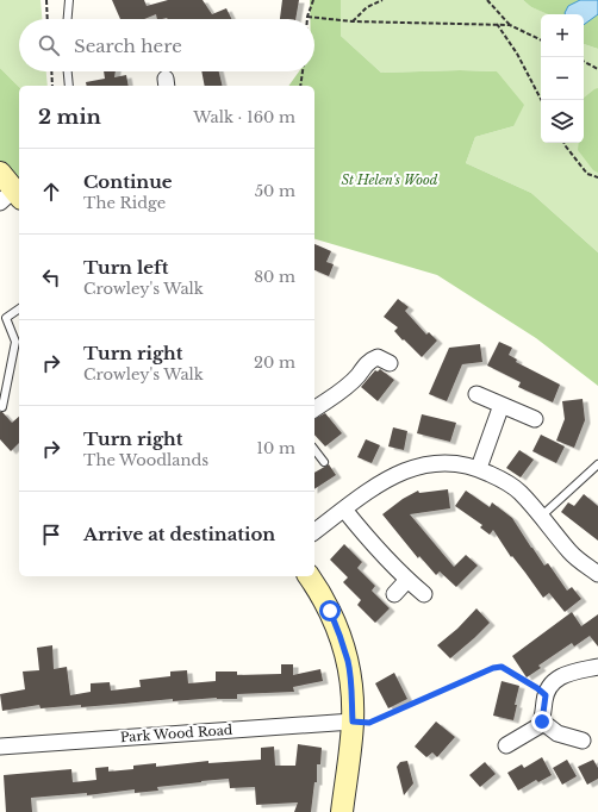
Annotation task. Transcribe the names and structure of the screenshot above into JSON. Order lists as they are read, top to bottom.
{
  "streets": {
    "street": ["Park Wood Road"]
  },
  "parks": ["St Helen's Wood"],
  "page": {
    "map_buttons": ["+", "−"],
    "search": "Search here",
    "heading": ["2 min", "Walk · 160 m"],
    "list": [
      ["Continue", "The Ridge", "50 m"],
      ["Turn left", "Crowley's Walk", "80 m"],
      ["Turn right", "Crowley's Walk", "20 m"],
      ["Turn right", "The Woodlands", "10 m"],
      "Arrive at destination"
    ]
  }
}
